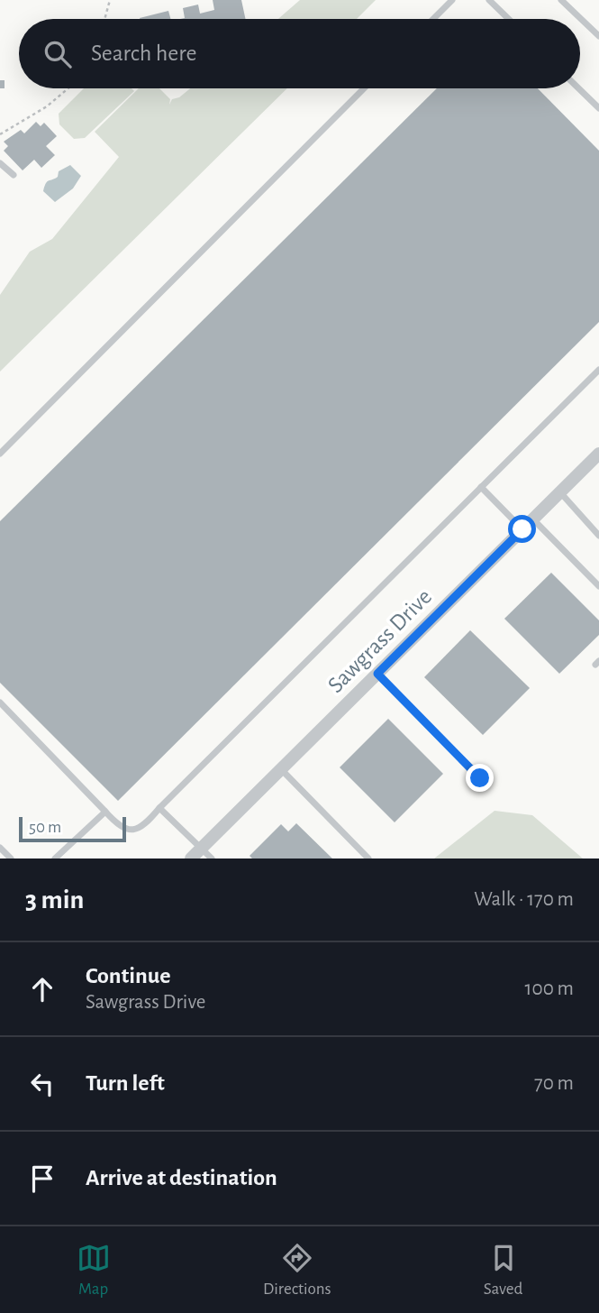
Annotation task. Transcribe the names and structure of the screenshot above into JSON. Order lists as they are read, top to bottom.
{
  "streets": {
    "street": ["Sawgrass Drive"]
  },
  "scale_bar": "50 m",
  "page": {
    "search": "Search here",
    "scale": "50 m",
    "heading": ["3 min", "Walk · 170 m"],
    "list": [
      ["Continue", "Sawgrass Drive", "100 m"],
      ["Turn left", "70 m"],
      "Arrive at destination"
    ],
    "nav": ["Map", "Directions", "Saved"]
  }
}
